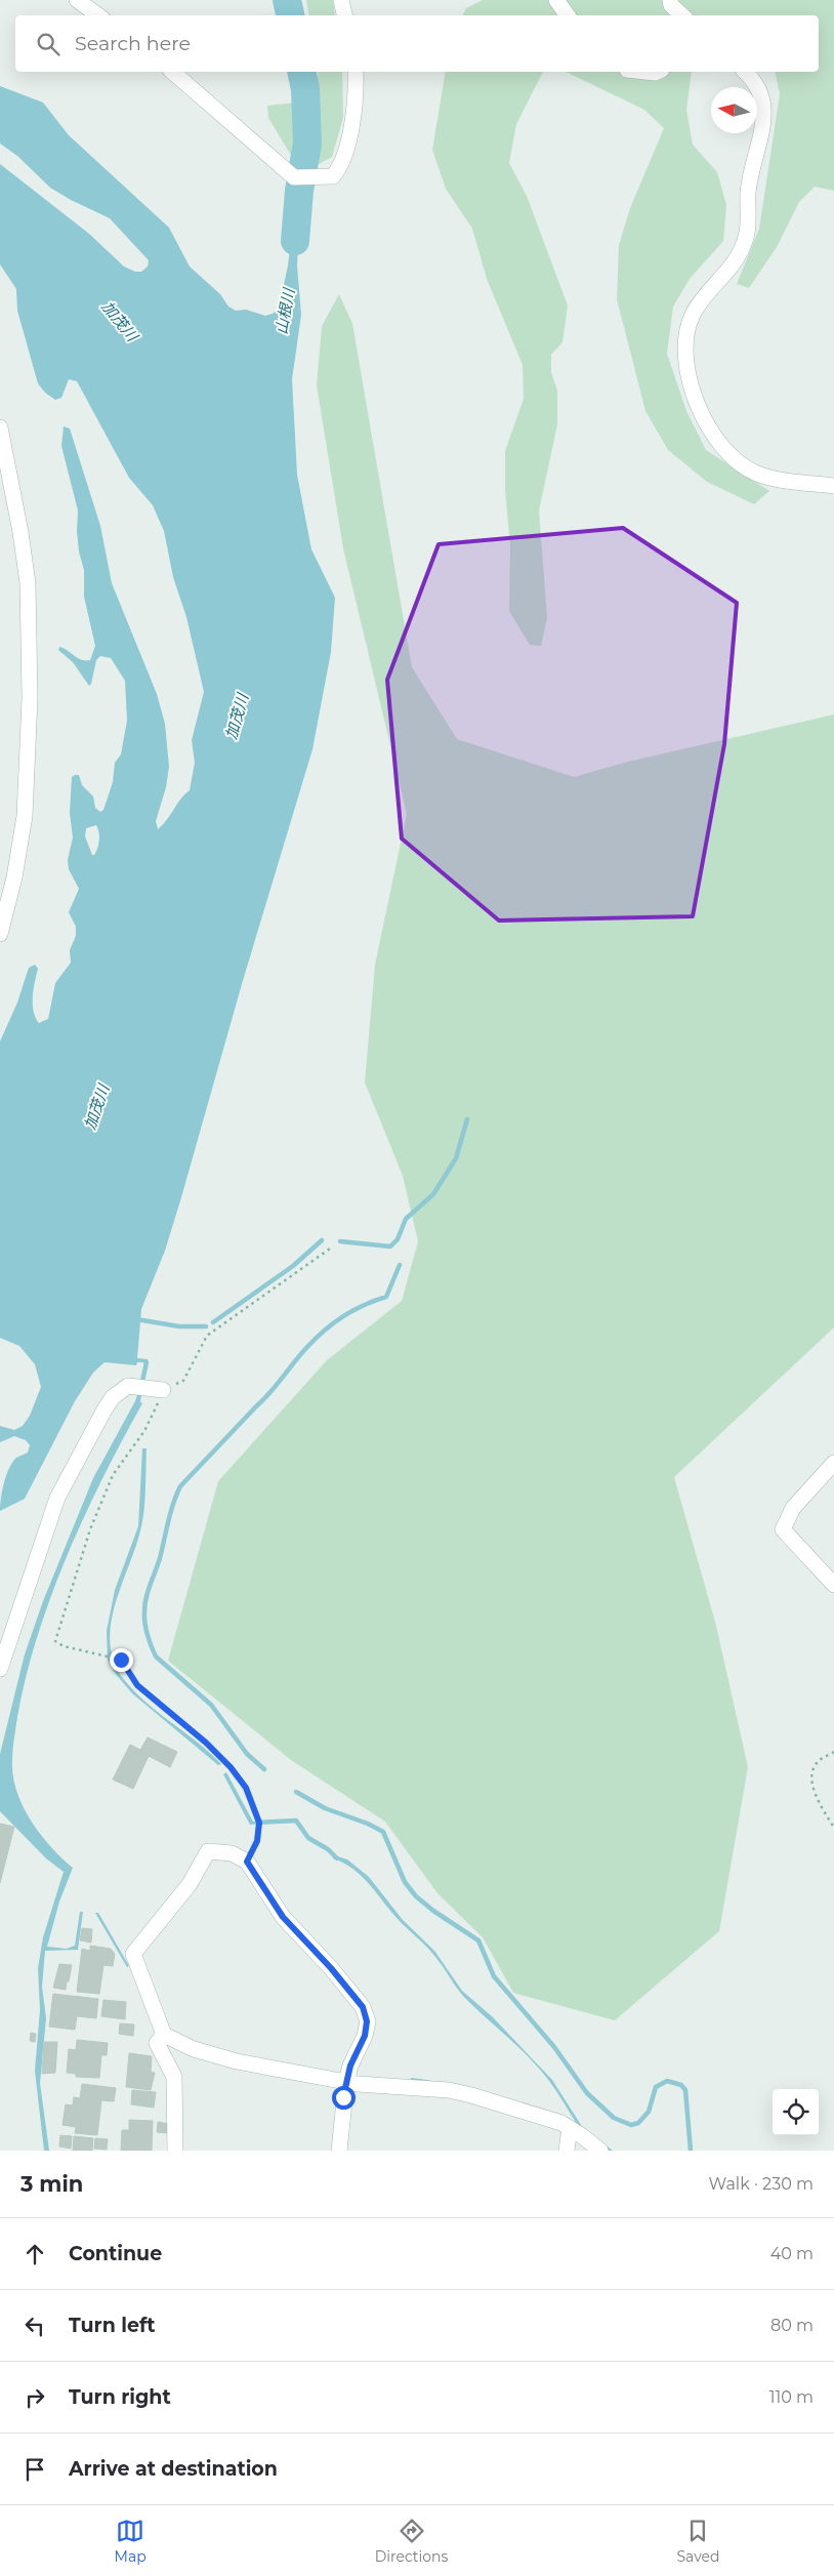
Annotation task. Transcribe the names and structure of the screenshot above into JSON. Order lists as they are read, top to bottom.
{
  "water": ["山根川", "加茂川"],
  "north": "left",
  "page": {
    "search": "Search here",
    "heading": ["3 min", "Walk · 230 m"],
    "list": [
      ["Continue", "40 m"],
      ["Turn left", "80 m"],
      ["Turn right", "110 m"],
      "Arrive at destination"
    ],
    "nav": ["Map", "Directions", "Saved"]
  }
}
